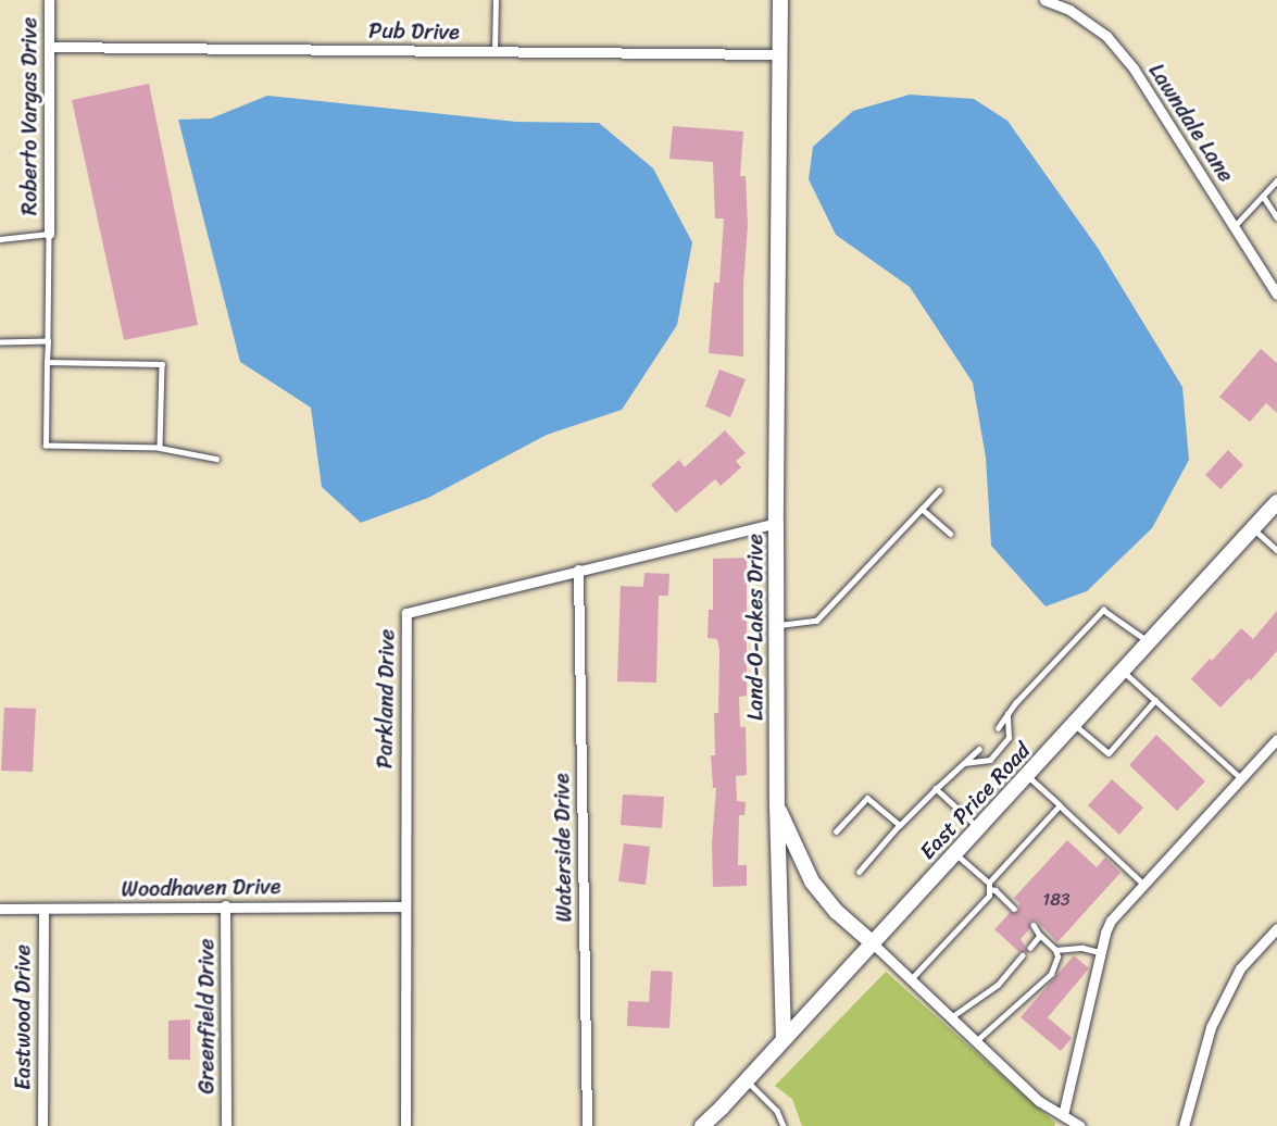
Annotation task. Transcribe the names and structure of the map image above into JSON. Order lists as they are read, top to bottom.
{
  "streets": {
    "street": [
      "Pub Drive",
      "Roberto Vargas Drive",
      "Lawndale Lane",
      "Land-O-Lakes Drive",
      "Parkland Drive",
      "East Price Road",
      "Waterside Drive",
      "Woodhaven Drive",
      "Greenfield Drive",
      "Eastwood Drive"
    ]
  },
  "crossings": [
    ["Pub Drive", "Roberto Vargas Drive"],
    ["Pub Drive", "Land-O-Lakes Drive"],
    ["Land-O-Lakes Drive", "Parkland Drive"],
    ["Land-O-Lakes Drive", "East Price Road"],
    ["Parkland Drive", "Waterside Drive"],
    ["Parkland Drive", "Woodhaven Drive"],
    ["Woodhaven Drive", "Greenfield Drive"],
    ["Woodhaven Drive", "Eastwood Drive"]
  ],
  "house_numbers": ["183"]
}
